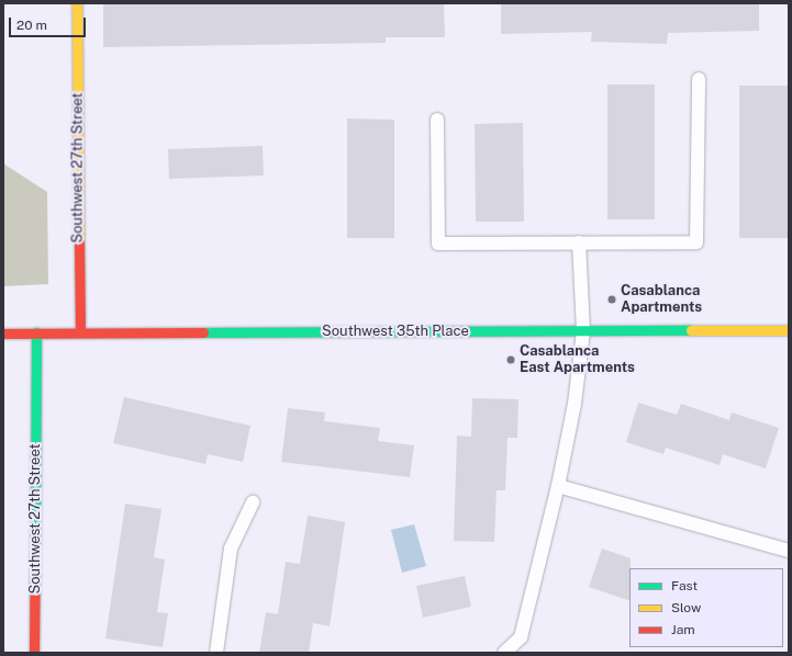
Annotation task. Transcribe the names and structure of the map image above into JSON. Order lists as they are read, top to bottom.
{
  "streets": {
    "street": ["Southwest 27th Street", "Southwest 35th Place"]
  },
  "crossings": [
    ["Southwest 27th Street", "Southwest 35th Place"]
  ],
  "places": ["Casablanca Apartments", "Casablanca East Apartments"],
  "legend": ["Fast", "Slow", "Jam"],
  "scale_bar": "20 m"
}
